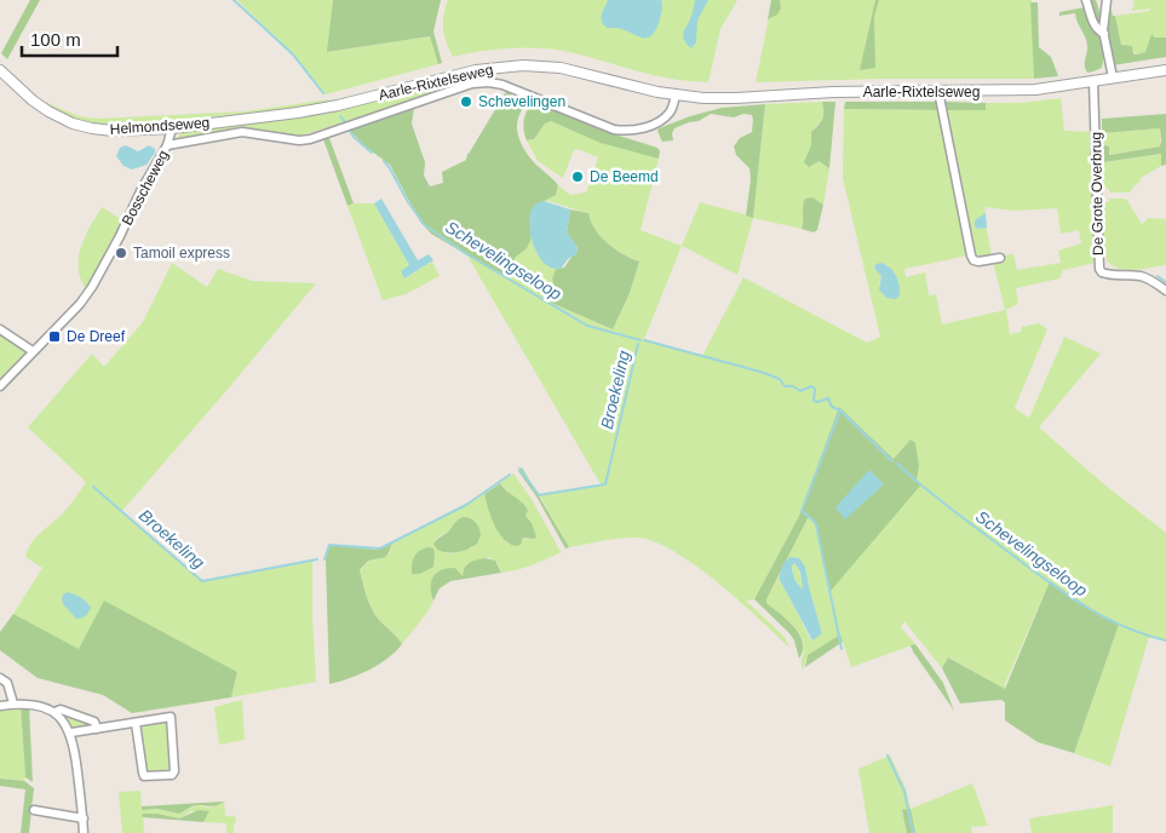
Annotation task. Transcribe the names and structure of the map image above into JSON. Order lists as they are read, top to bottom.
{
  "streets": {
    "street": [
      "Aarle-Rixtelseweg",
      "Helmondseweg",
      "Bosscheweg",
      "De Grote Overbrug"
    ]
  },
  "crossings": [
    ["Aarle-Rixtelseweg", "Helmondseweg"],
    ["Aarle-Rixtelseweg", "De Grote Overbrug"],
    ["Helmondseweg", "Bosscheweg"]
  ],
  "water": ["Schevelingseloop", "Broekeling"],
  "places": {
    "other": ["Schevelingen", "De Beemd", "Tamoil express"],
    "transit": ["De Dreef"]
  },
  "scale_bar": "100 m"
}
